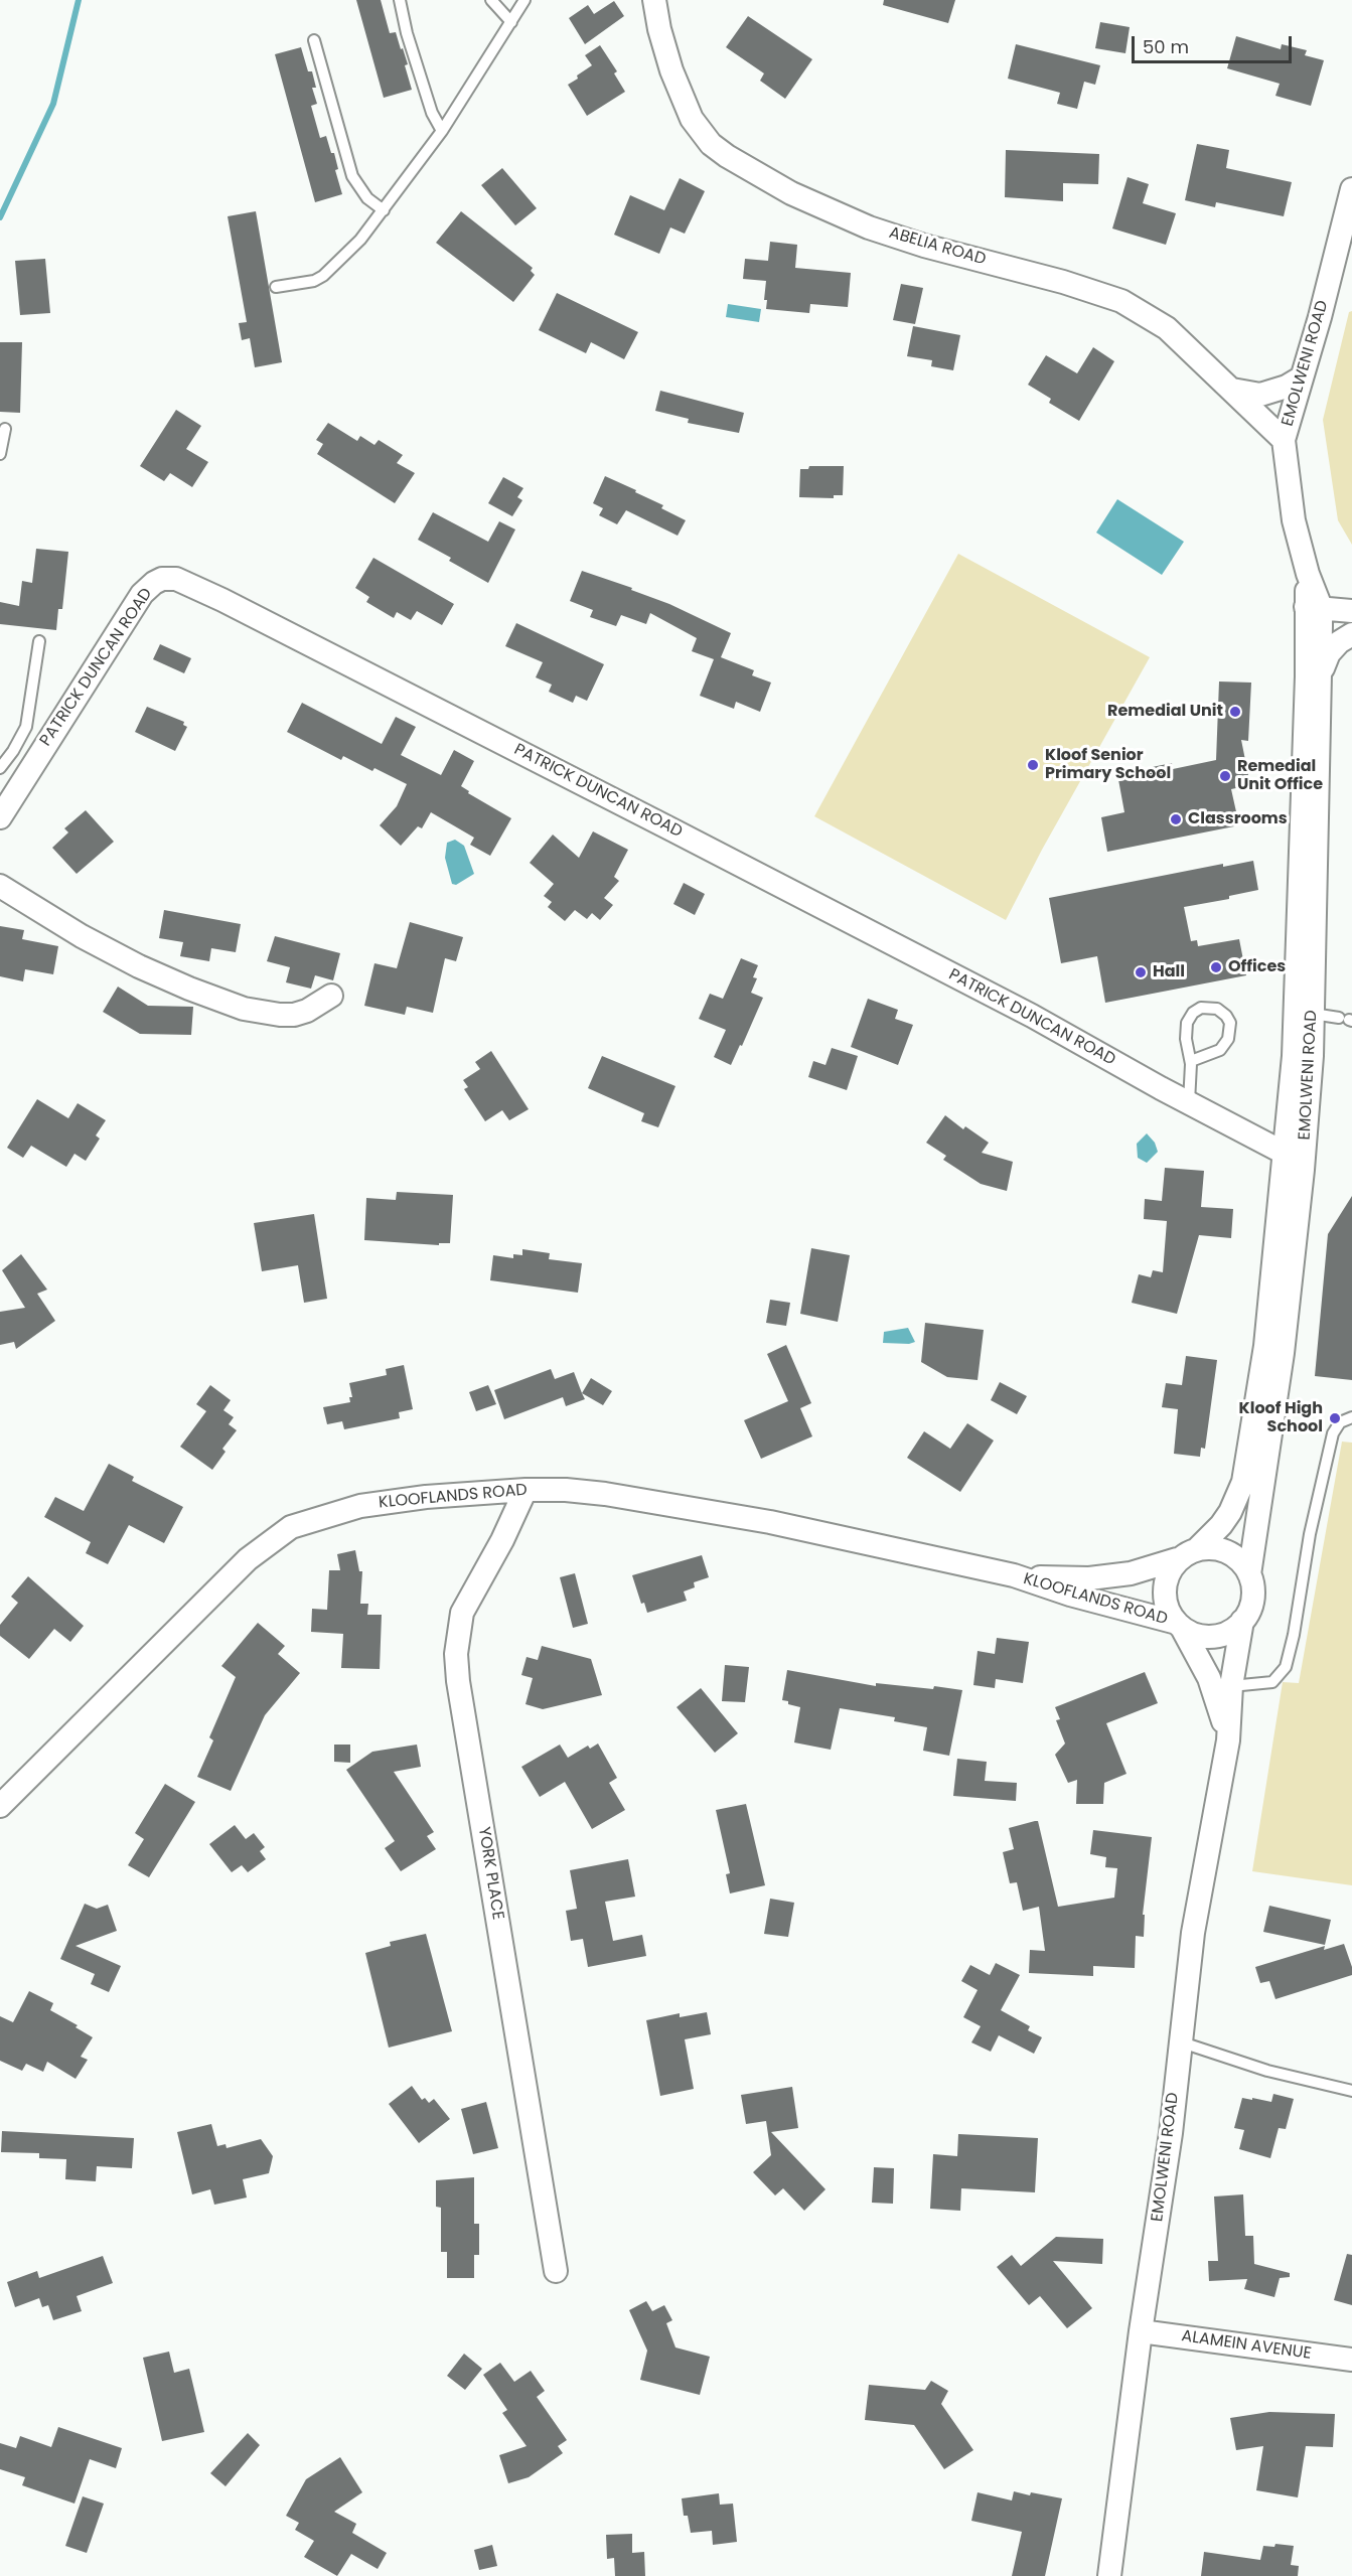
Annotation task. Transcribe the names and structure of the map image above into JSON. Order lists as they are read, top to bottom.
{
  "streets": {
    "street": [
      "ABELIA ROAD",
      "EMOLWENI ROAD",
      "PATRICK DUNCAN ROAD",
      "KLOOFLANDS ROAD",
      "YORK PLACE",
      "ALAMEIN AVENUE"
    ]
  },
  "crossings": [
    ["ABELIA ROAD", "EMOLWENI ROAD"],
    ["EMOLWENI ROAD", "PATRICK DUNCAN ROAD"],
    ["EMOLWENI ROAD", "KLOOFLANDS ROAD"],
    ["EMOLWENI ROAD", "ALAMEIN AVENUE"],
    ["KLOOFLANDS ROAD", "YORK PLACE"]
  ],
  "places": [
    "Remedial Unit",
    "Kloof Senior Primary School",
    "Remedial Unit Office",
    "Classrooms",
    "Offices",
    "Hall",
    "Kloof High School"
  ],
  "scale_bar": "50 m"
}
